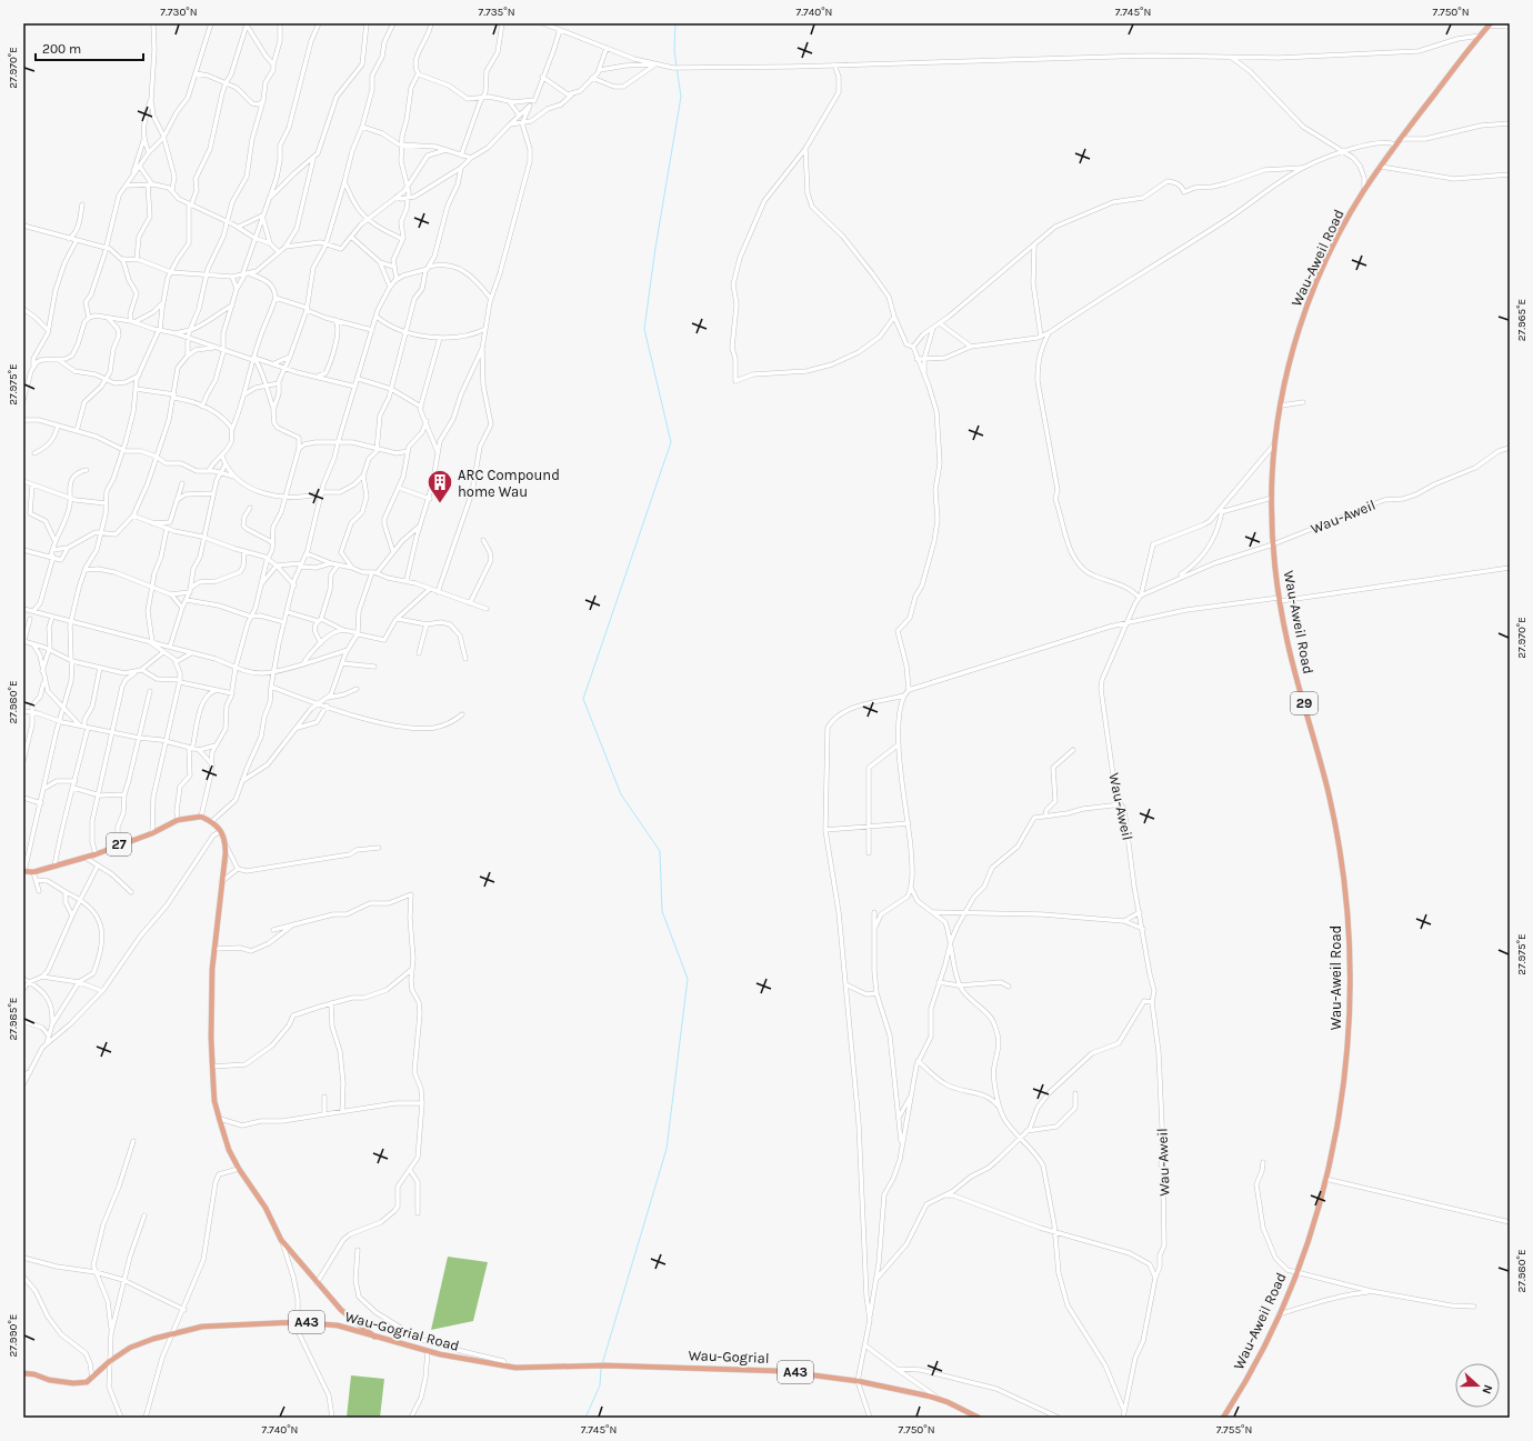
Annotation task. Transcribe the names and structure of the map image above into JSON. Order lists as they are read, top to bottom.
{
  "streets": {
    "main road": [
      "Wau-Aweil Road",
      "29",
      "27",
      "A43",
      "Wau-Gogrial Road",
      "Wau-Gogrial"
    ],
    "street": ["Wau-Aweil"]
  },
  "crossings": [
    ["Wau-Aweil Road", "Wau-Aweil"],
    ["Wau-Gogrial Road", "Wau-Gogrial"]
  ],
  "places": {
    "building": ["ARC Compound home Wau"]
  },
  "scale_bar": "200 m",
  "north": "right",
  "coordinates": [
    "7.730°N",
    "7.735°N",
    "7.740°N",
    "7.745°N",
    "7.750°N",
    "27.970°E",
    "27.965°E",
    "27.975°E",
    "27.980°E",
    "27.985°E",
    "27.990°E",
    "7.755°N"
  ]
}
